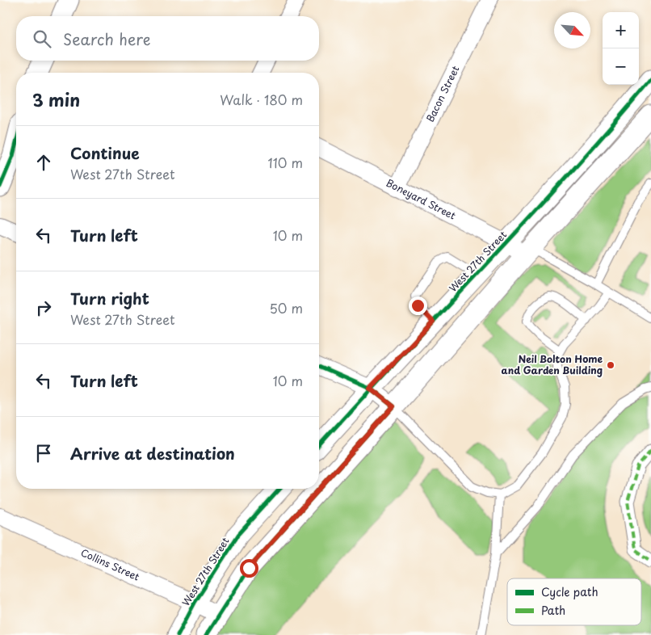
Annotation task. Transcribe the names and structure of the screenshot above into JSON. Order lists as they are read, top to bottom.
{
  "streets": {
    "street": [
      "Bacon Street",
      "Boneyard Street",
      "West 27th Street",
      "Collins Street"
    ]
  },
  "crossings": [
    ["Bacon Street", "Boneyard Street"],
    ["Boneyard Street", "West 27th Street"],
    ["West 27th Street", "Collins Street"]
  ],
  "places": ["Neil Bolton Home and Garden Building"],
  "legend": ["Cycle path", "Path"],
  "north": "bottom right",
  "page": {
    "map_buttons": ["+", "−"],
    "search": "Search here",
    "heading": ["3 min", "Walk · 180 m"],
    "list": [
      ["Continue", "West 27th Street", "110 m"],
      ["Turn left", "10 m"],
      ["Turn right", "West 27th Street", "50 m"],
      ["Turn left", "10 m"],
      "Arrive at destination"
    ]
  }
}
